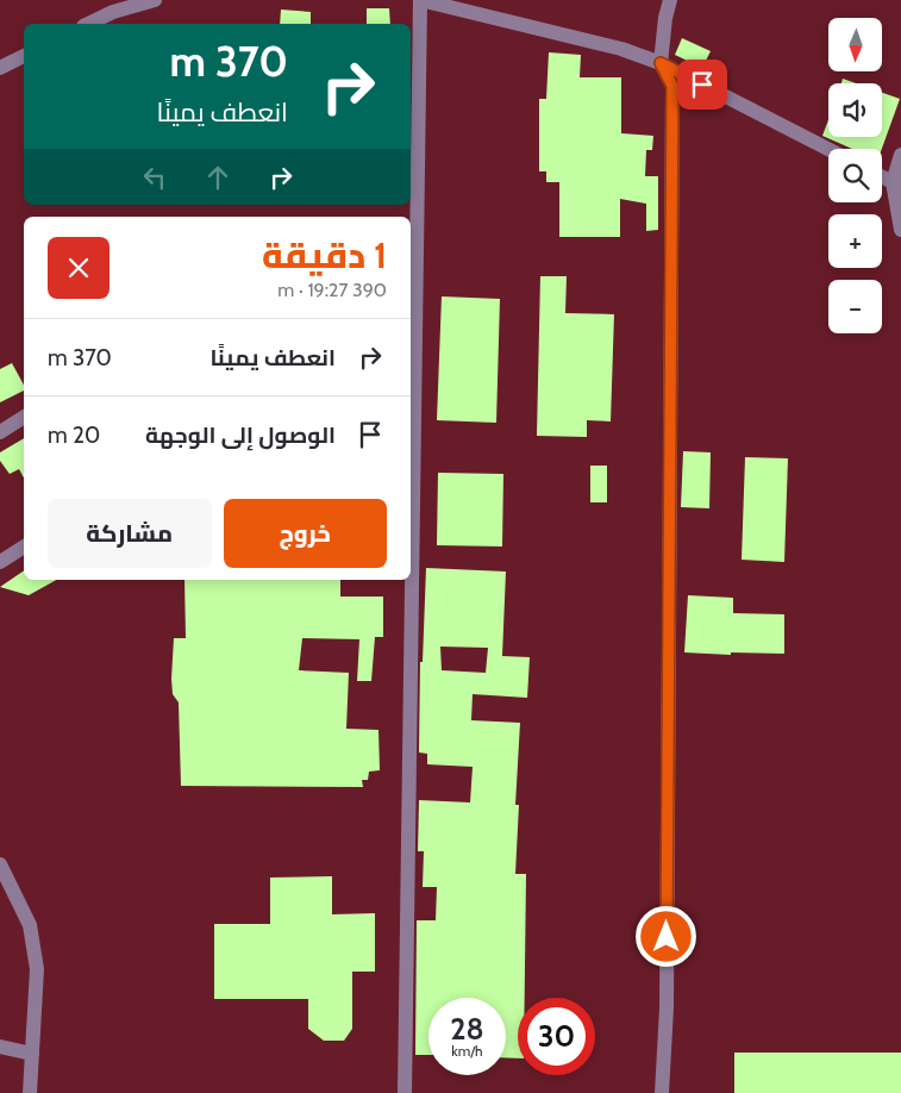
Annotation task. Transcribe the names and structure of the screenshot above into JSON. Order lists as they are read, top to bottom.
{
  "north": "bottom",
  "page": {
    "map_buttons": ["+", "−"],
    "turn": ["370 m", "انعطف يمينًا"],
    "heading": ["1 دقيقة", "390 m · 19:27"],
    "list": [
      {
        "name": "انعطف يمينًا",
        "value": "370 m"
      },
      {
        "name": "الوصول إلى الوجهة",
        "value": "20 m"
      }
    ],
    "buttons": ["خروج", "مشاركة"],
    "speed": "28 km/h",
    "limit": "30"
  }
}
